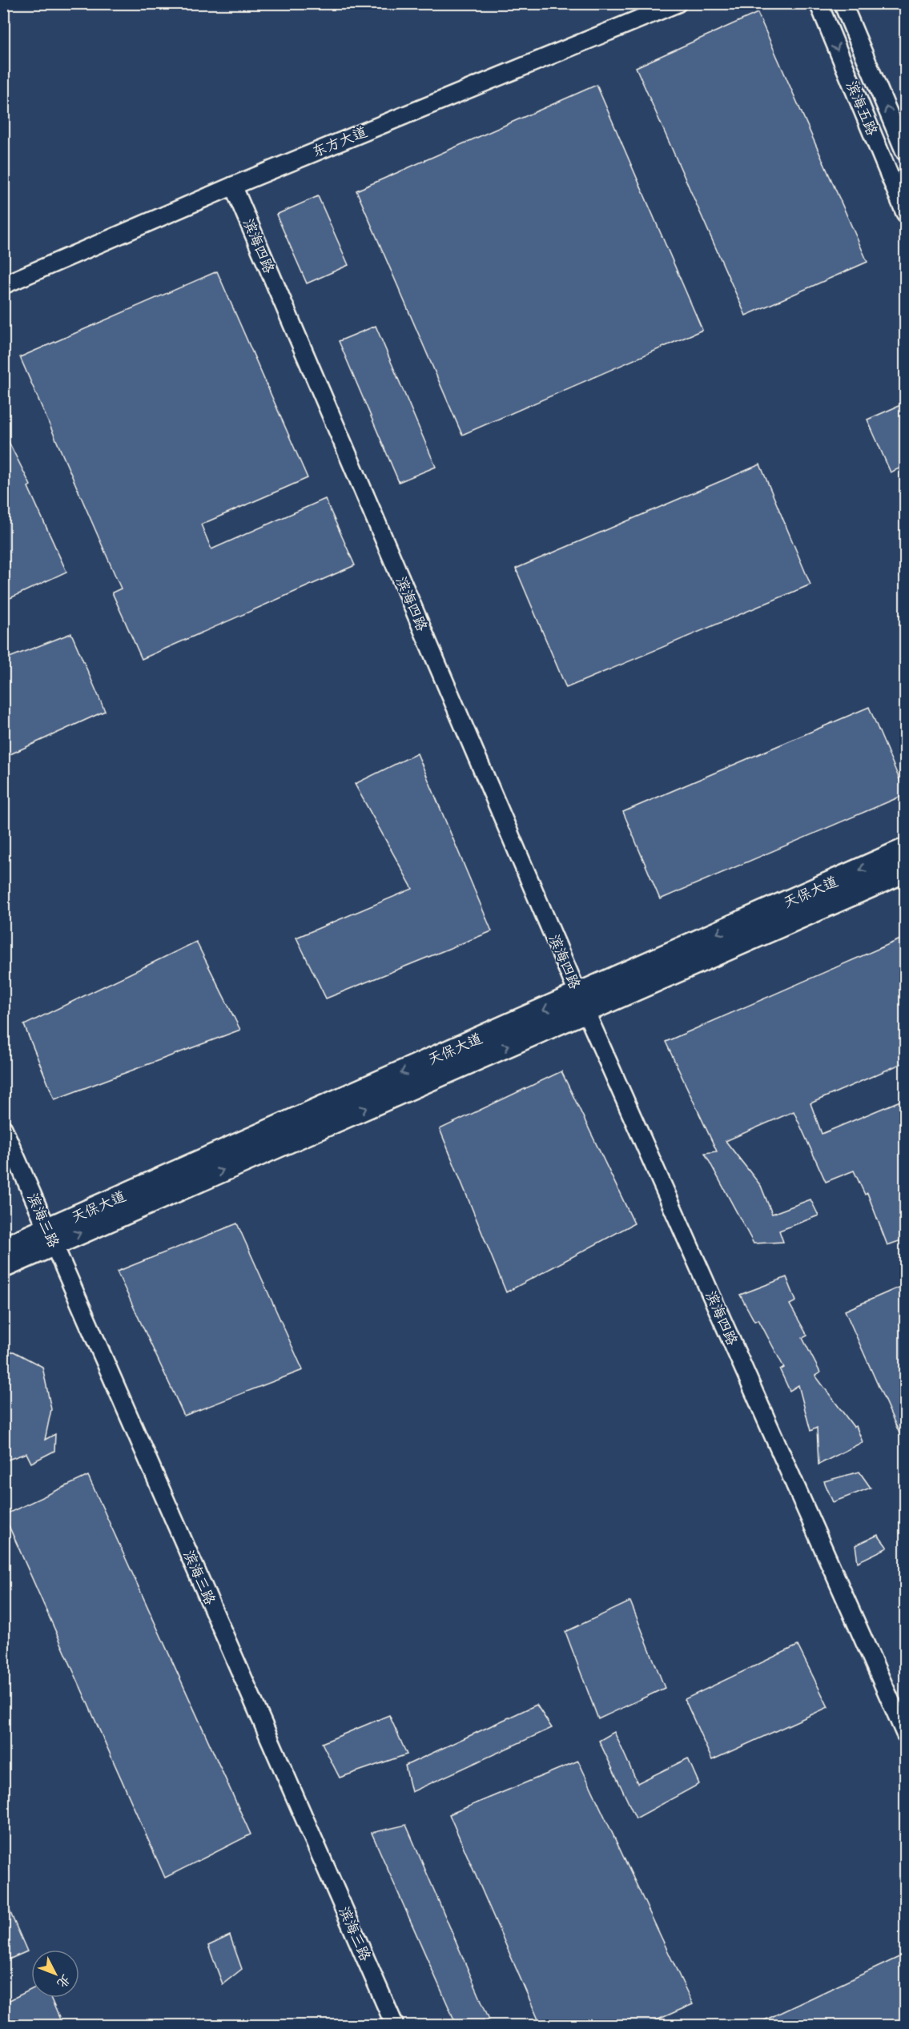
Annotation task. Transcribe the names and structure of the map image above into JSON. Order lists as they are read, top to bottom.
{
  "streets": {
    "main road": ["天保大道"],
    "street": [
      "滨海五路",
      "东方大道",
      "滨海四路",
      "滨海三路"
    ]
  },
  "crossings": [
    ["东方大道", "滨海四路"],
    ["滨海四路", "天保大道"],
    ["天保大道", "滨海三路"]
  ],
  "north": "bottom right"
}
